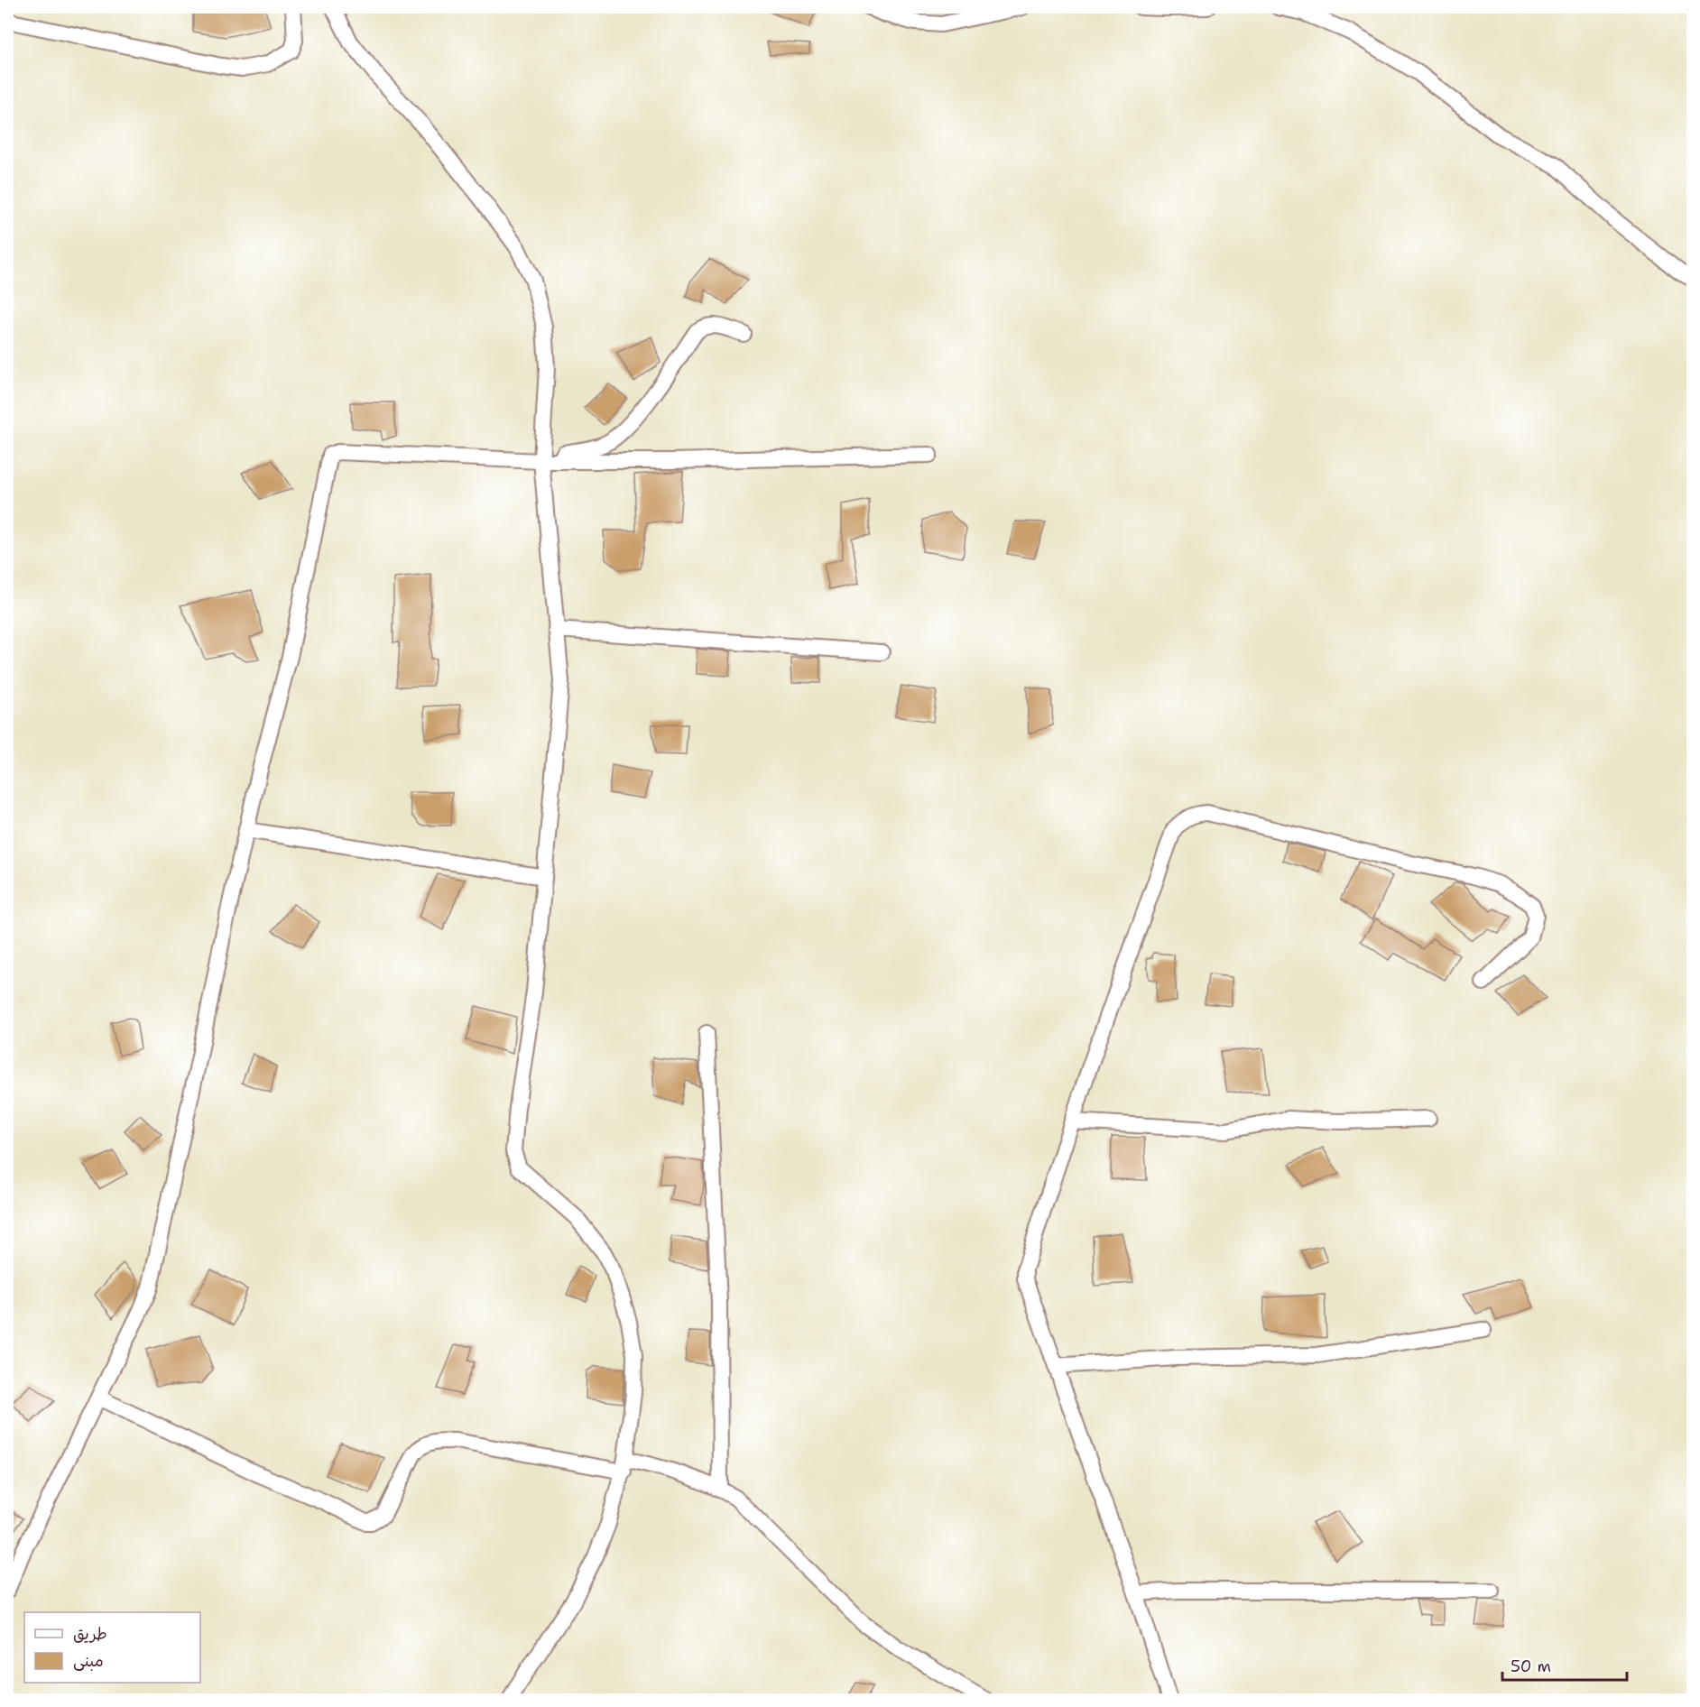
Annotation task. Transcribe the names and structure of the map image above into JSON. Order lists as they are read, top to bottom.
{
  "legend": ["طريق", "مبنى"],
  "scale_bar": "50 m"
}
